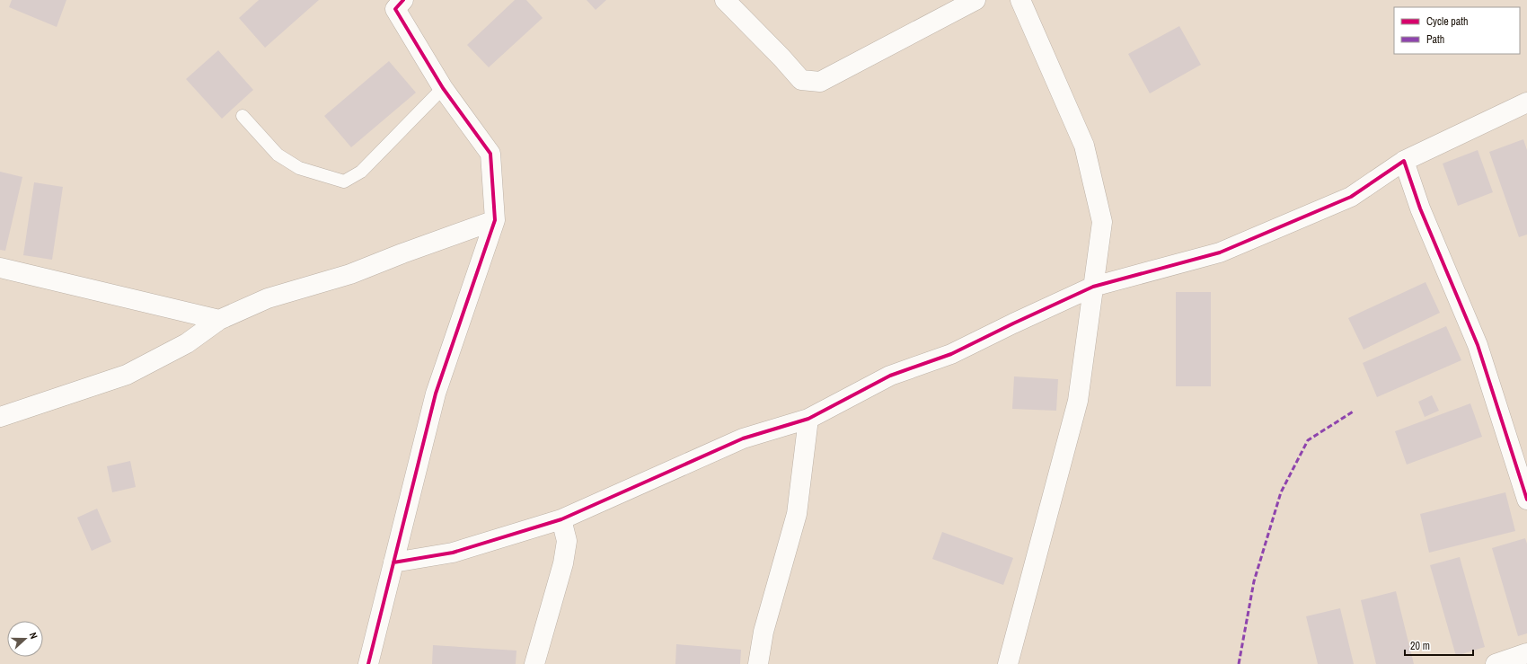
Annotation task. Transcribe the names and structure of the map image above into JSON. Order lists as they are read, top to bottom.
{
  "legend": ["Cycle path", "Path"],
  "scale_bar": "20 m",
  "north": "right"
}
